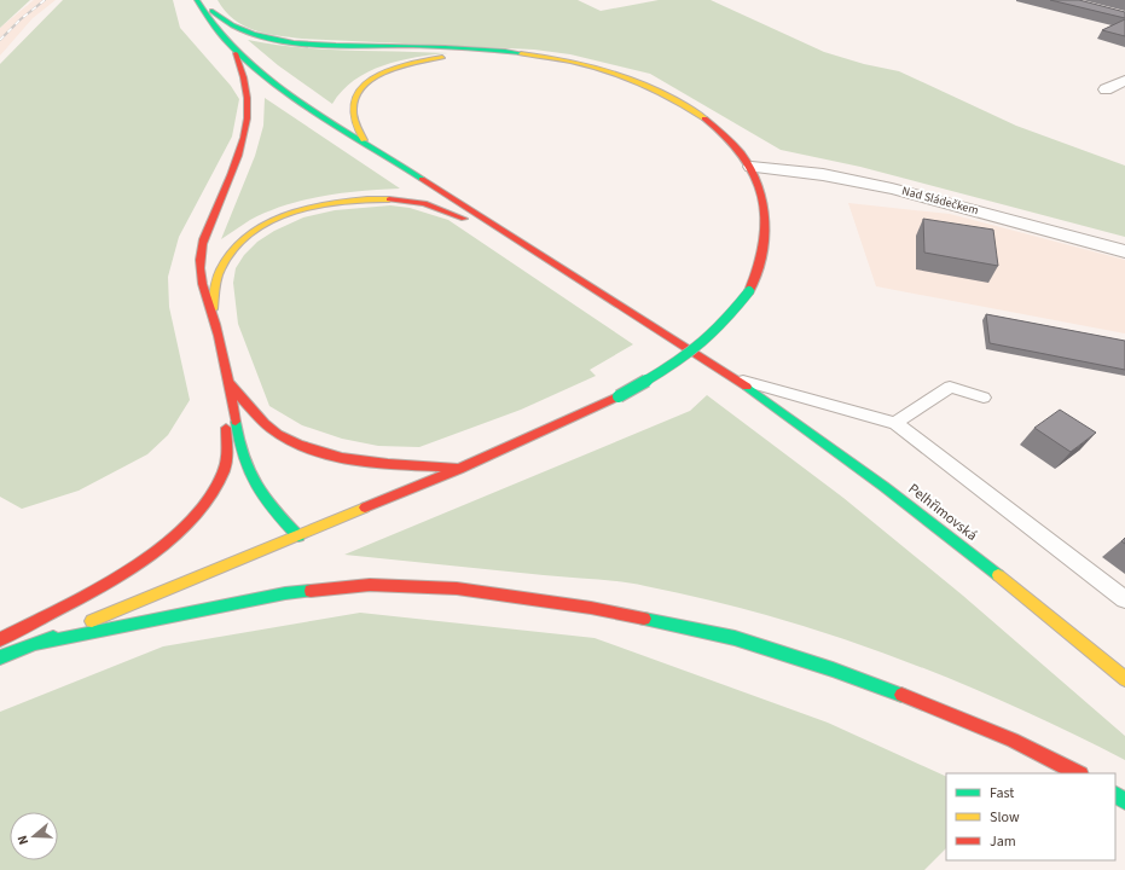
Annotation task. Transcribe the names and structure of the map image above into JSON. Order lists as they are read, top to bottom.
{
  "streets": {
    "main road": ["Pelhřimovská"],
    "street": ["Nad Sládečkem"]
  },
  "legend": ["Fast", "Slow", "Jam"],
  "north": "left"
}
